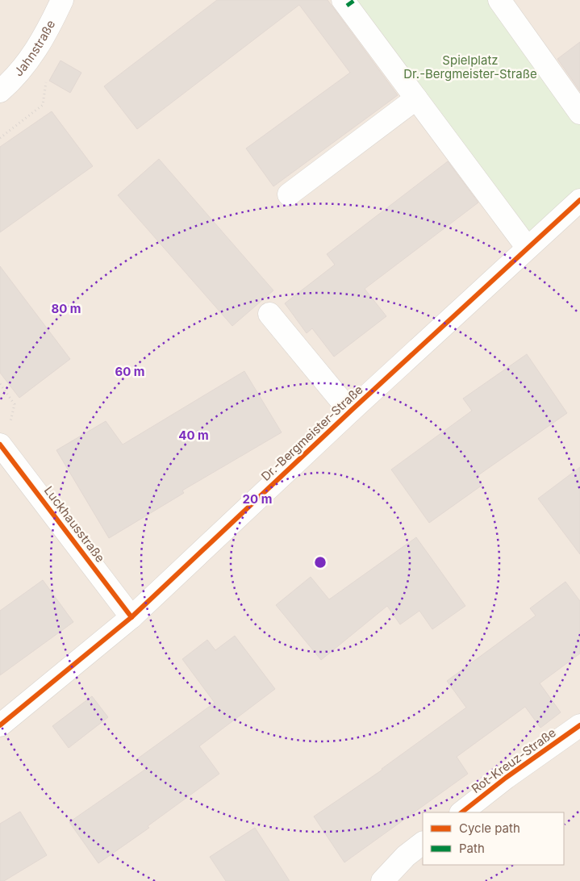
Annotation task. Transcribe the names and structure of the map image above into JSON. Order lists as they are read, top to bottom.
{
  "streets": {
    "street": [
      "Jahnstraße",
      "Dr.-Bergmeister-Straße",
      "Luckhausstraße",
      "Rot-Kreuz-Straße"
    ]
  },
  "crossings": [
    ["Dr.-Bergmeister-Straße", "Luckhausstraße"]
  ],
  "parks": ["Spielplatz Dr.-Bergmeister-Straße"],
  "legend": ["Cycle path", "Path"],
  "rings": [
    "80 m",
    "60 m",
    "40 m",
    "20 m"
  ]
}
